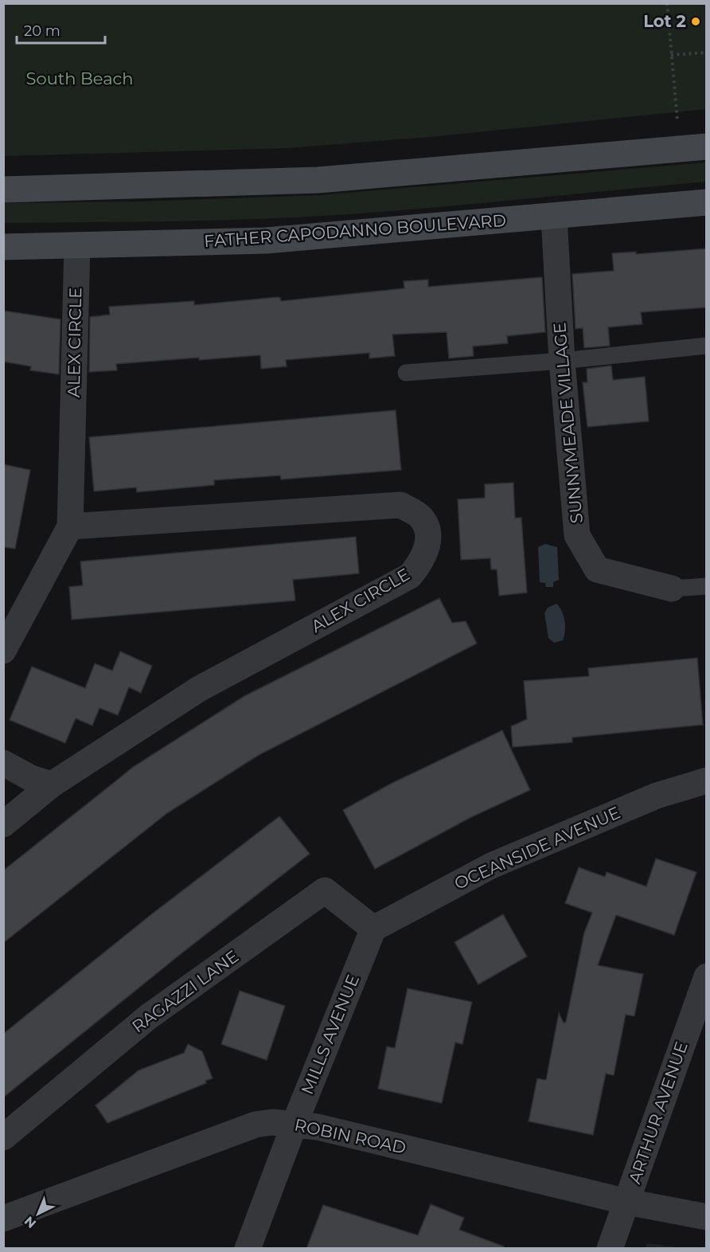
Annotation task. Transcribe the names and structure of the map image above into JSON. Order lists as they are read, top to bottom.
{
  "streets": {
    "main road": ["FATHER CAPODANNO BOULEVARD"],
    "street": [
      "ALEX CIRCLE",
      "SUNNYMEADE VILLAGE",
      "OCEANSIDE AVENUE",
      "RAGAZZI LANE",
      "MILLS AVENUE",
      "ARTHUR AVENUE",
      "ROBIN ROAD"
    ]
  },
  "crossings": [
    ["FATHER CAPODANNO BOULEVARD", "ALEX CIRCLE"],
    ["FATHER CAPODANNO BOULEVARD", "SUNNYMEADE VILLAGE"],
    ["OCEANSIDE AVENUE", "RAGAZZI LANE"],
    ["OCEANSIDE AVENUE", "MILLS AVENUE"],
    ["RAGAZZI LANE", "MILLS AVENUE"],
    ["MILLS AVENUE", "ROBIN ROAD"],
    ["ARTHUR AVENUE", "ROBIN ROAD"]
  ],
  "parks": ["South Beach"],
  "places": ["Lot 2"],
  "scale_bar": "20 m",
  "north": "bottom left"
}
